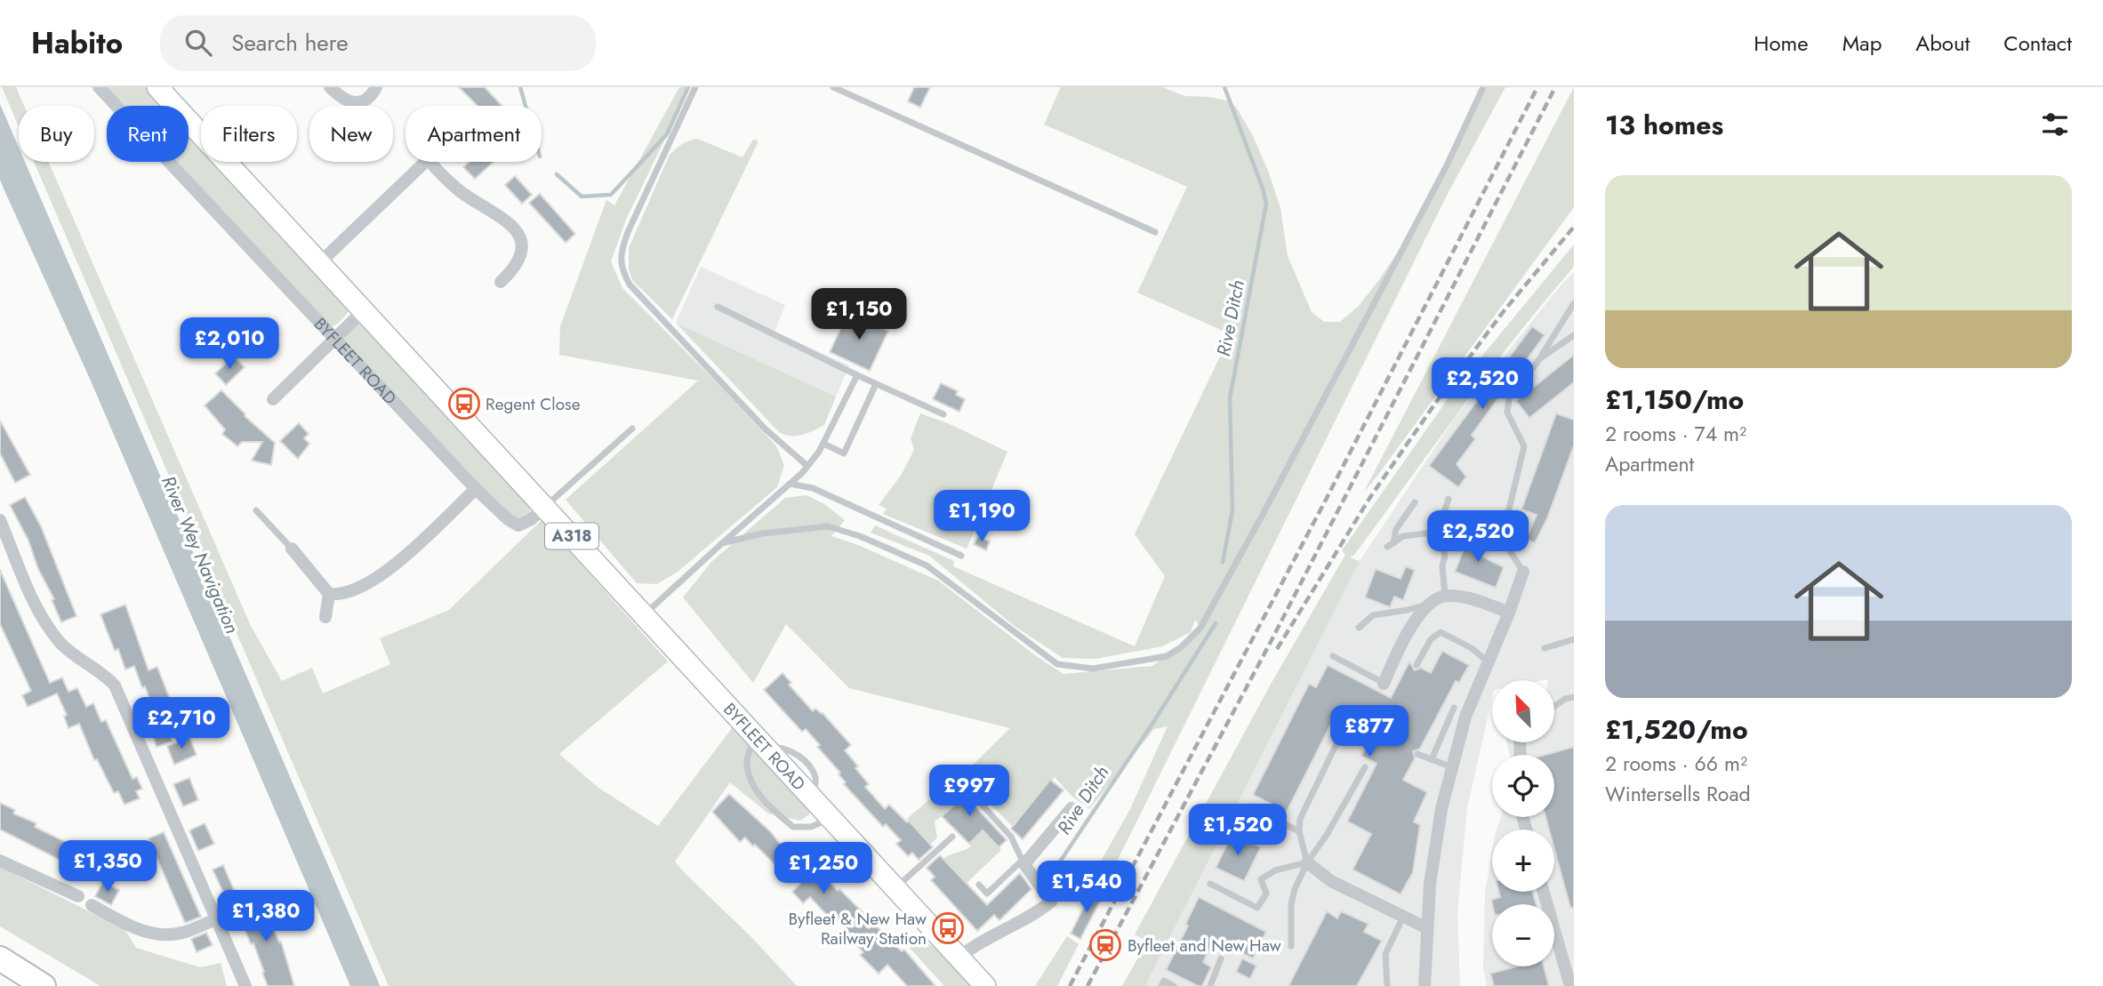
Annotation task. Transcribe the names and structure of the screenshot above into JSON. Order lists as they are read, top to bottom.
{
  "streets": {
    "main road": ["BYFLEET ROAD", "A318"]
  },
  "water": ["Rive Ditch", "River Wey Navigation"],
  "places": {
    "bus stop": ["Regent Close", "Byfleet & New Haw Railway Station"],
    "station": ["Byfleet and New Haw"]
  },
  "north": "top left",
  "page": {
    "header": "Habito",
    "search": "Search here",
    "nav": [
      "Home",
      "Map",
      "About",
      "Contact"
    ],
    "heading": "13 homes",
    "chip": [
      "Buy",
      "Rent",
      "Filters",
      "New",
      "Apartment"
    ],
    "list": [
      {
        "name": "£1,150/mo",
        "note": "2 rooms · 74 m² · Apartment"
      },
      {
        "name": "£1,520/mo",
        "note": "2 rooms · 66 m² · Wintersells Road"
      }
    ],
    "price": [
      "£1,150",
      "£2,010",
      "£2,520",
      "£1,190",
      "£2,520",
      "£2,710",
      "£877",
      "£997",
      "£1,520",
      "£1,350",
      "£1,250",
      "£1,540",
      "£1,380"
    ],
    "map_buttons": ["+", "−"]
  }
}
